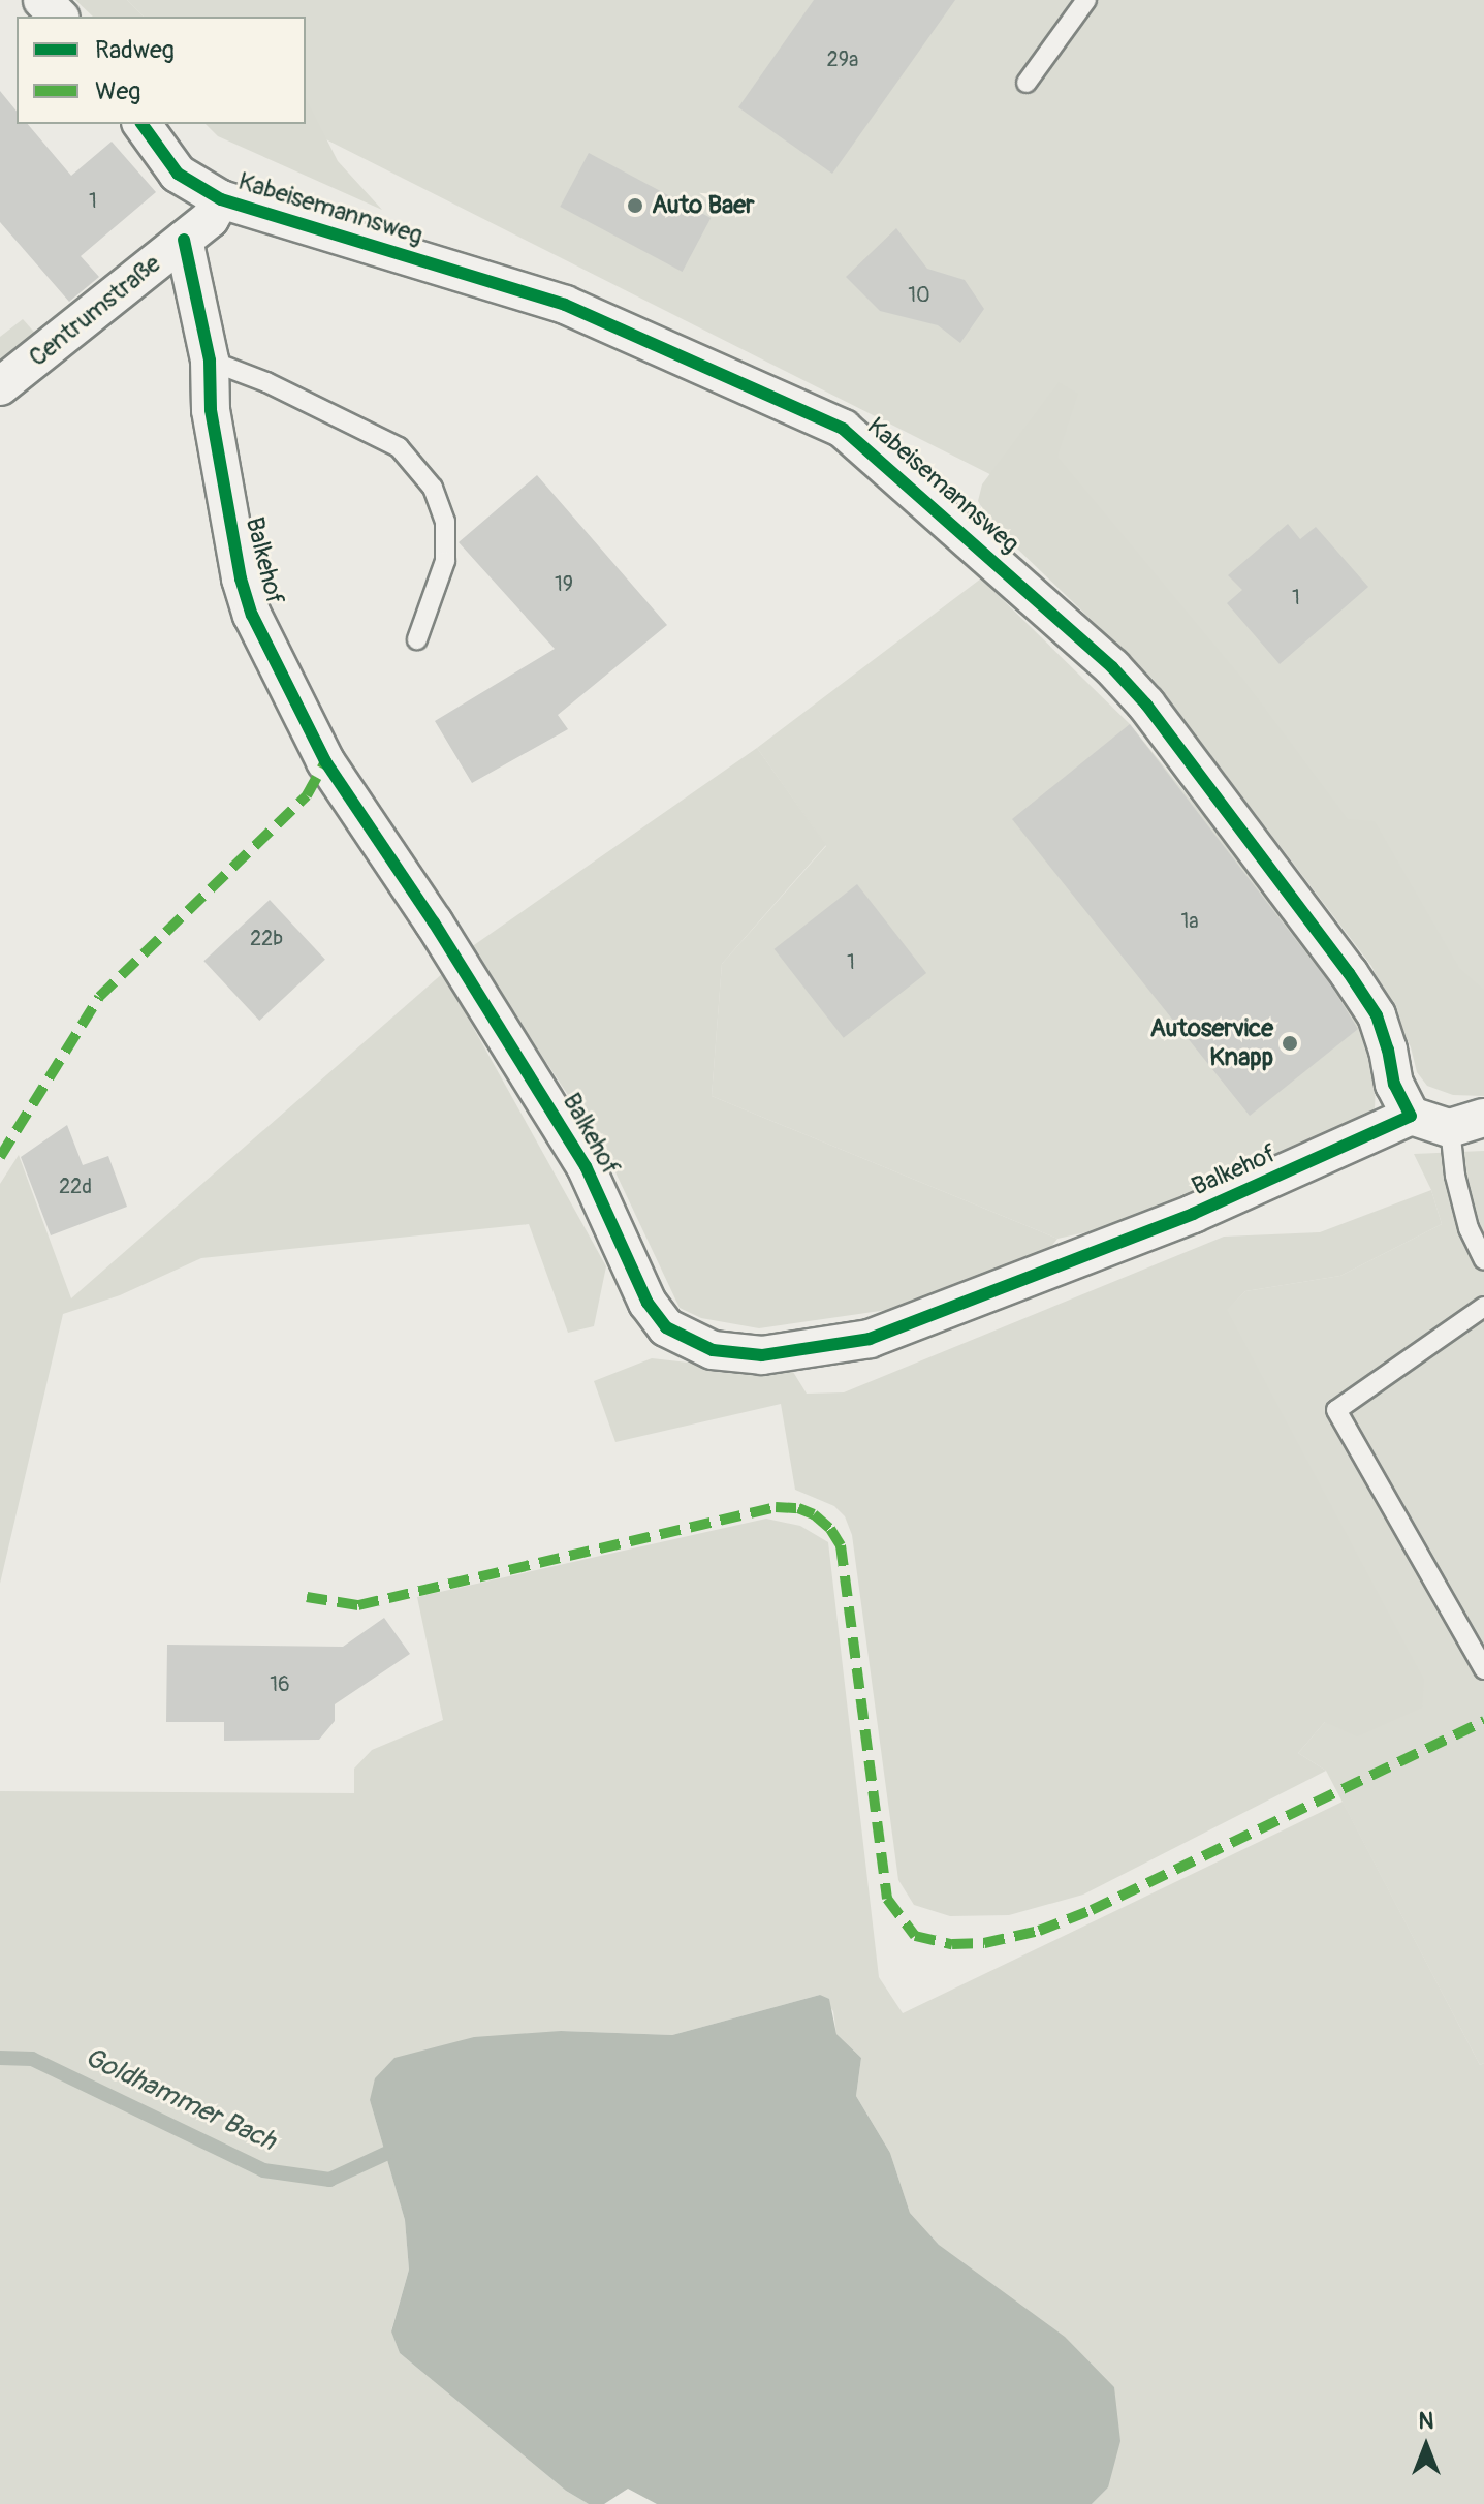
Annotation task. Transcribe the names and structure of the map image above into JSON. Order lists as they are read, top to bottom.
{
  "streets": {
    "street": ["Kabeisemannsweg", "Centrumstraße", "Balkehof"]
  },
  "crossings": [
    ["Kabeisemannsweg", "Centrumstraße"],
    ["Kabeisemannsweg", "Balkehof"],
    ["Centrumstraße", "Balkehof"]
  ],
  "water": ["Goldhammer Bach"],
  "places": ["Auto Baer", "Autoservice Knapp"],
  "house_numbers": [
    "29a",
    "1",
    "10",
    "19",
    "1",
    "1a",
    "22b",
    "1",
    "22d",
    "16"
  ],
  "legend": ["Radweg", "Weg"],
  "north": "top"
}
